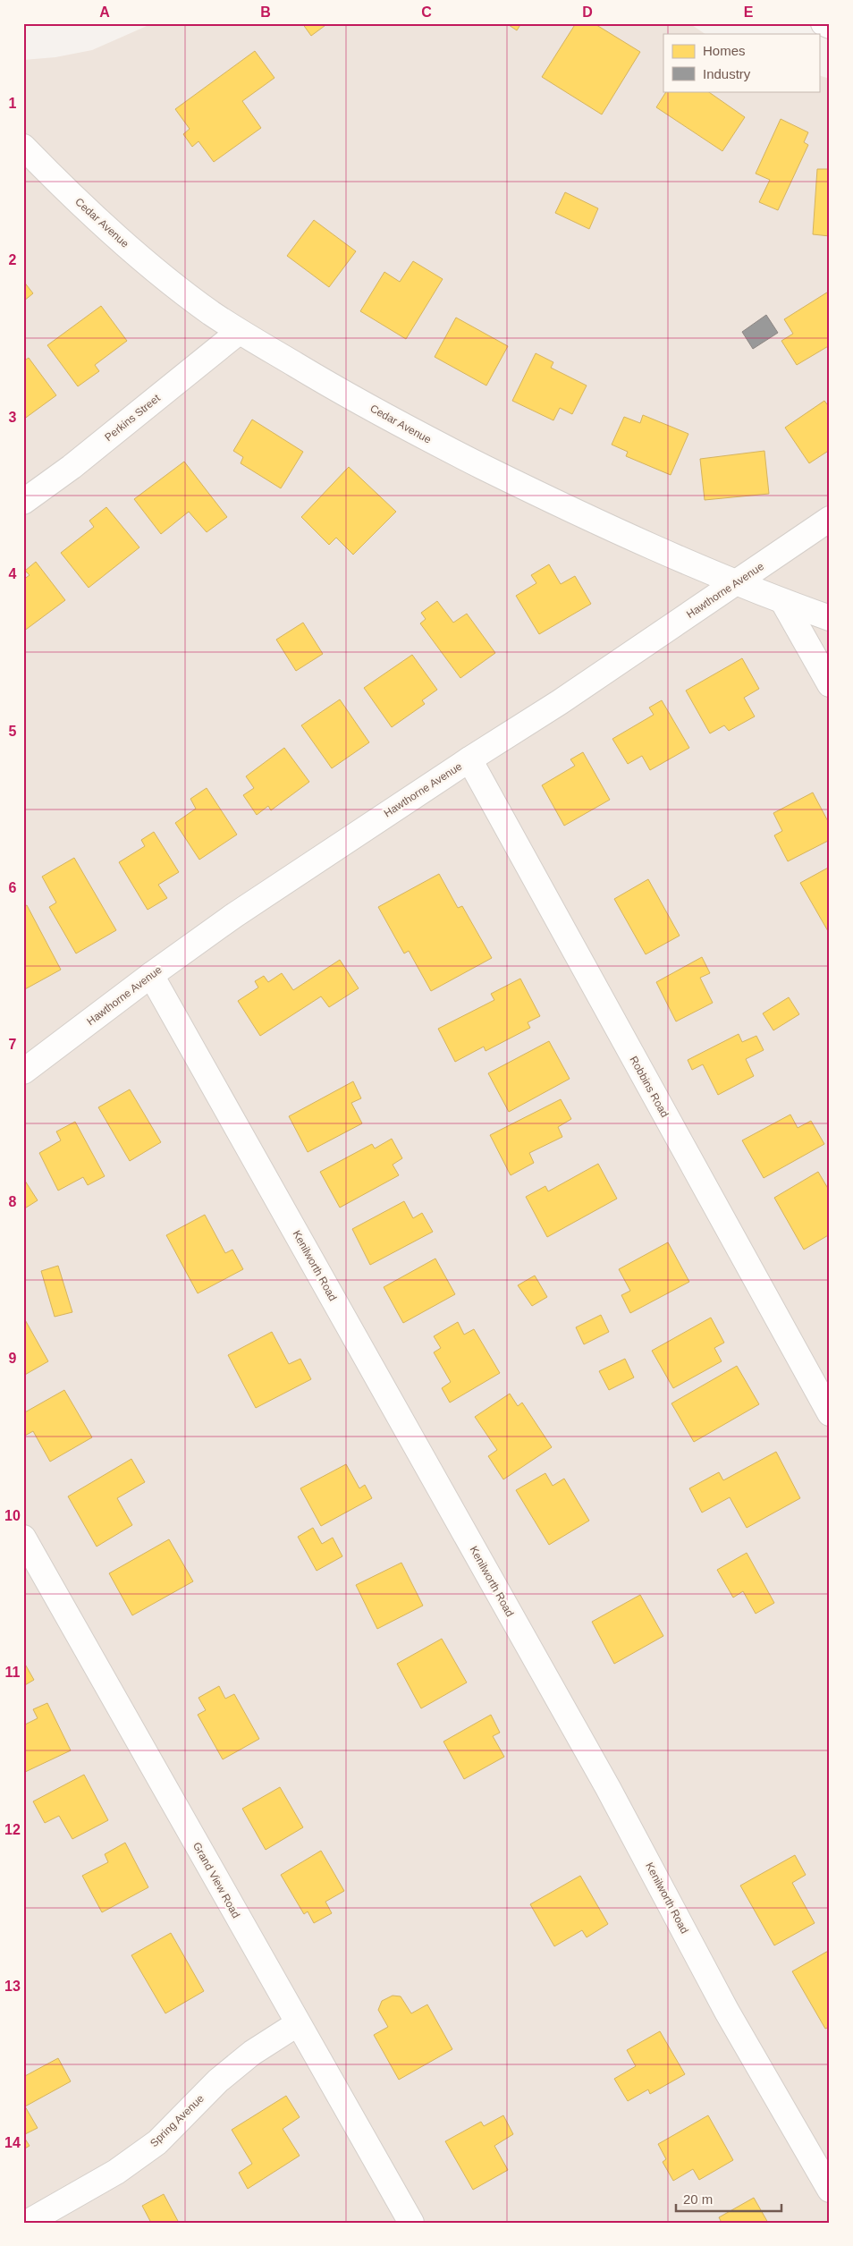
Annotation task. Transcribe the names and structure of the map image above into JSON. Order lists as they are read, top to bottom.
{
  "streets": {
    "street": [
      "Cedar Avenue",
      "Perkins Street",
      "Hawthorne Avenue",
      "Robbins Road",
      "Kenilworth Road",
      "Grand View Road",
      "Spring Avenue"
    ]
  },
  "crossings": [
    ["Cedar Avenue", "Perkins Street"],
    ["Cedar Avenue", "Hawthorne Avenue"],
    ["Hawthorne Avenue", "Robbins Road"],
    ["Hawthorne Avenue", "Kenilworth Road"],
    ["Grand View Road", "Spring Avenue"]
  ],
  "legend": ["Homes", "Industry"],
  "scale_bar": "20 m",
  "grid": {
    "columns": [
      "A",
      "B",
      "C",
      "D",
      "E"
    ],
    "rows": [
      "1",
      "2",
      "3",
      "4",
      "5",
      "6",
      "7",
      "8",
      "9",
      "10",
      "11",
      "12",
      "13",
      "14"
    ]
  }
}
